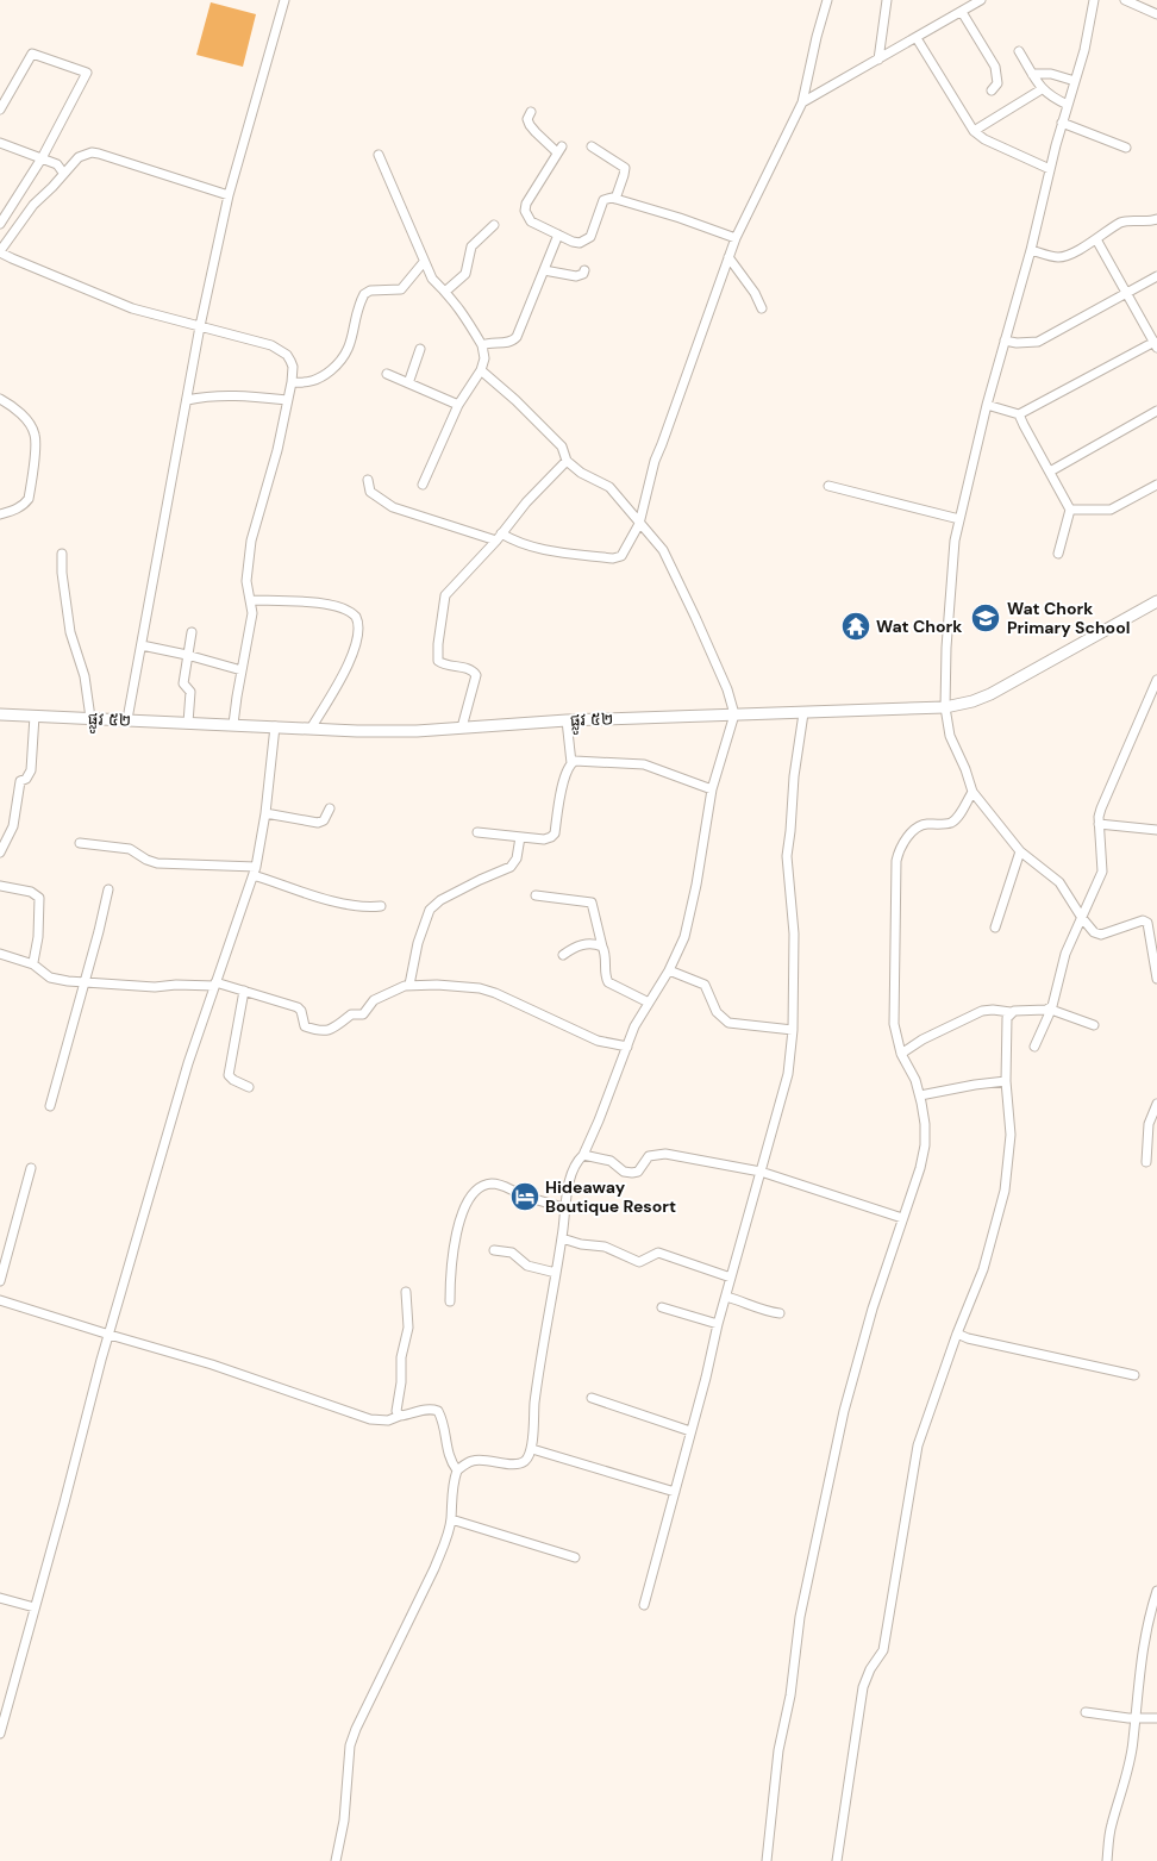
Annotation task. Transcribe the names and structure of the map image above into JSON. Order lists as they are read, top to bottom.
{
  "streets": {
    "street": ["ផ្លូវ ៥២"]
  },
  "places": {
    "school or university": ["Wat Chork Primary School"],
    "temple": ["Wat Chork"],
    "hotel": ["Hideaway Boutique Resort"]
  }
}
